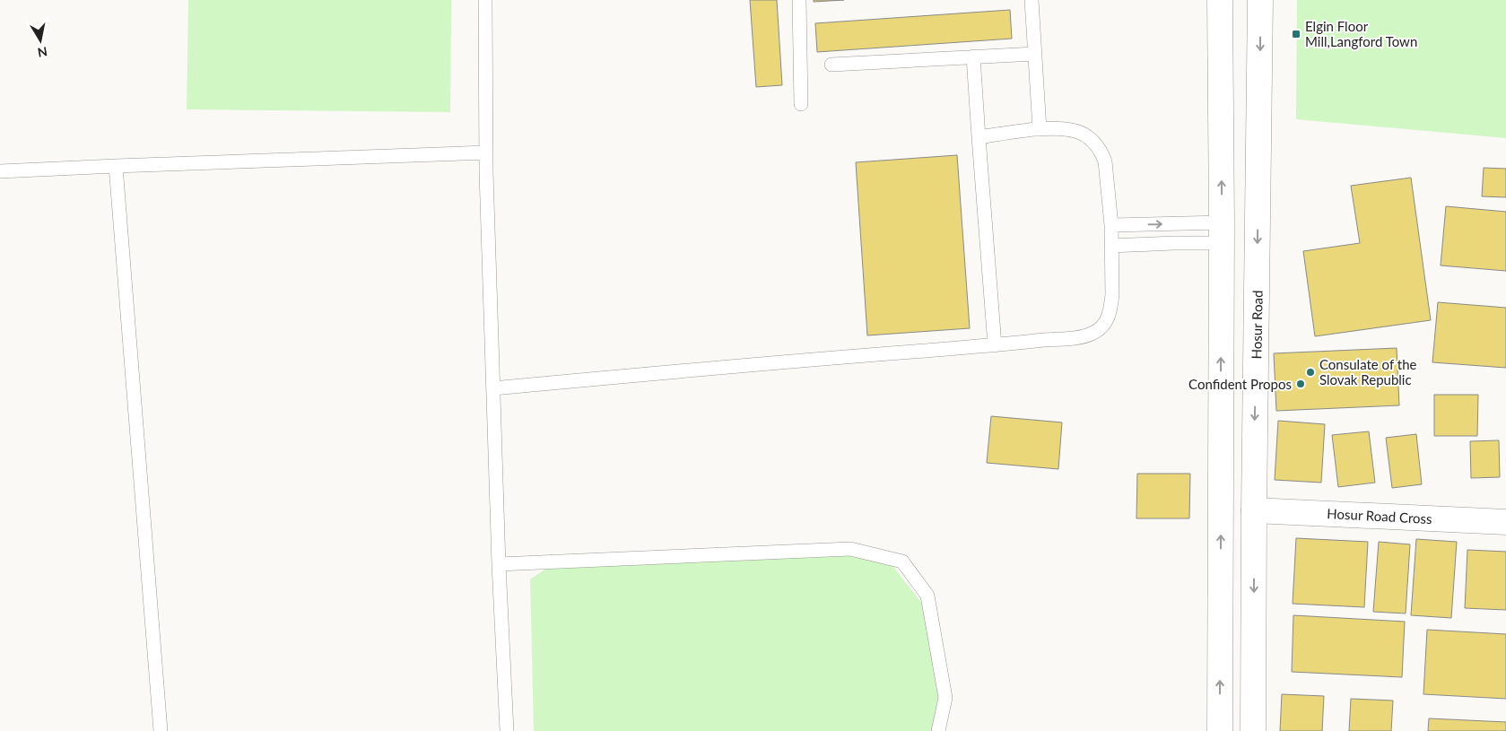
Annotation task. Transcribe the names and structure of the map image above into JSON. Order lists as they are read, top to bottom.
{
  "streets": {
    "main road": ["Hosur Road", "Hosur Road Cross"]
  },
  "crossings": [
    ["Hosur Road", "Hosur Road Cross"]
  ],
  "places": {
    "transit": ["Elgin Floor Mill,Langford Town"],
    "other": ["Consulate of the Slovak Republic", "Confident Propos"]
  },
  "north": "bottom"
}
